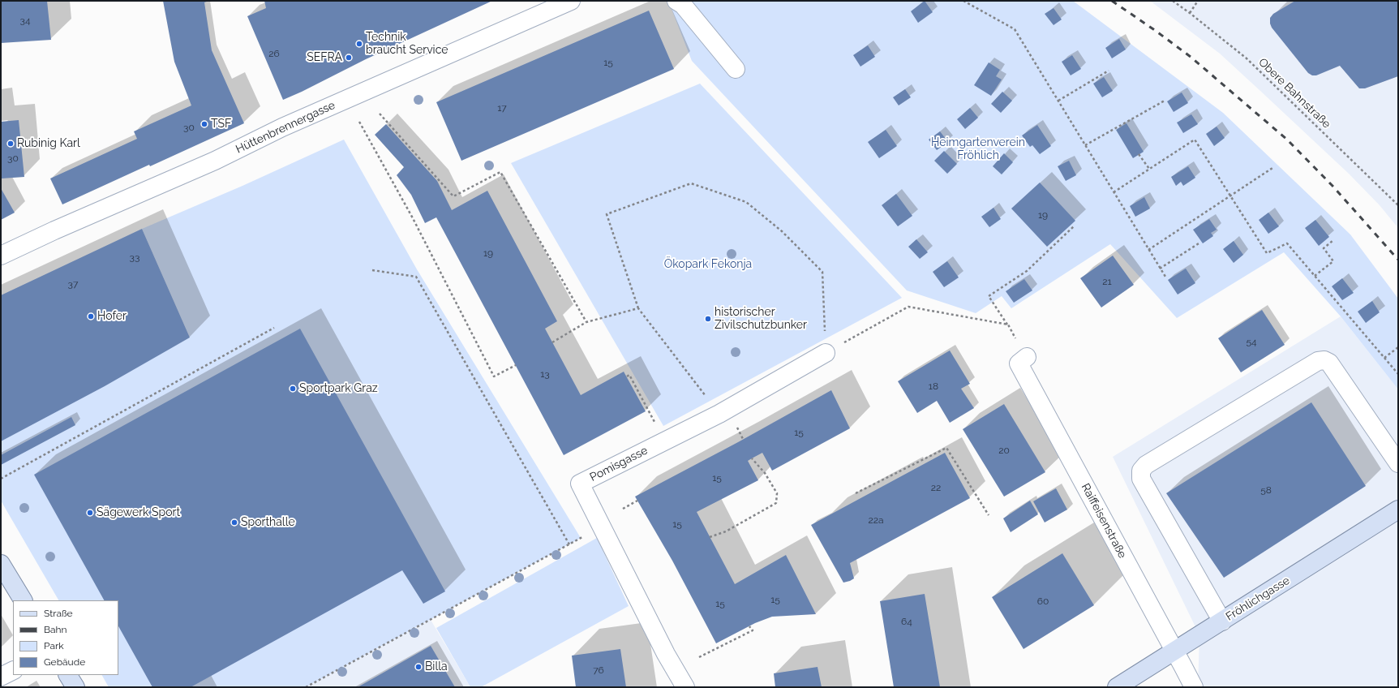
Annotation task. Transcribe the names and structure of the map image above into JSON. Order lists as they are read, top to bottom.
{
  "streets": {
    "main road": ["Fröhlichgasse"],
    "street": ["Hüttenbrennergasse", "Pomisgasse", "Raiffeisenstraße"],
    "path": ["Obere Bahnstraße"]
  },
  "crossings": [
    ["Raiffeisenstraße", "Fröhlichgasse"]
  ],
  "parks": ["Heimgartenverein Fröhlich", "Ökopark Fekonja"],
  "places": [
    "Technik braucht Service",
    "SEFRA",
    "TSF",
    "Rubinig Karl",
    "Hofer",
    "historischer Zivilschutzbunker",
    "Sportpark Graz",
    "Sägewerk Sport",
    "Sporthalle",
    "Billa"
  ],
  "house_numbers": [
    "34",
    "26",
    "15",
    "17",
    "30",
    "30",
    "19",
    "19",
    "33",
    "21",
    "37",
    "54",
    "13",
    "18",
    "15",
    "20",
    "15",
    "22",
    "58",
    "22a",
    "15",
    "15",
    "60",
    "15",
    "64",
    "76"
  ],
  "legend": [
    "Straße",
    "Bahn",
    "Park",
    "Gebäude"
  ]
}
